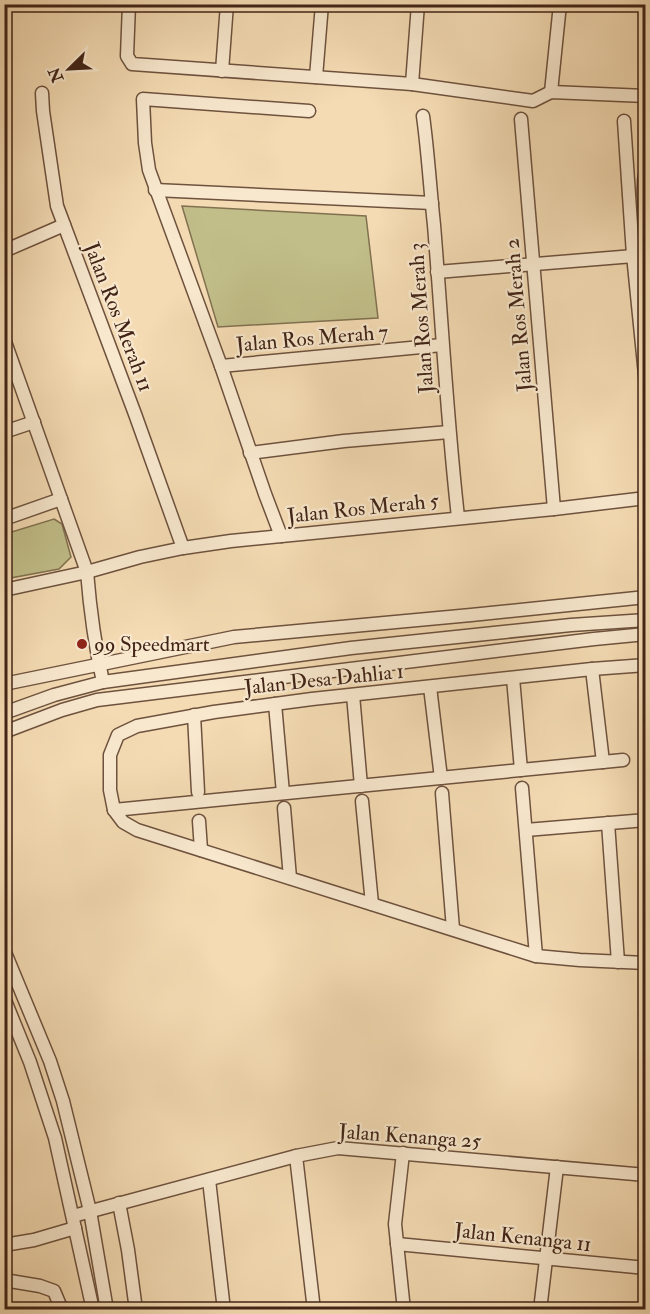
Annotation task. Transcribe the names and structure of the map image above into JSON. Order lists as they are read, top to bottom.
{
  "streets": {
    "street": [
      "Jalan Ros Merah 2",
      "Jalan Ros Merah 11",
      "Jalan Ros Merah 3",
      "Jalan Ros Merah 7",
      "Jalan Ros Merah 5",
      "Jalan Desa Dahlia 1",
      "Jalan Kenanga 25",
      "Jalan Kenanga 11"
    ]
  },
  "crossings": [
    ["Jalan Ros Merah 2", "Jalan Ros Merah 5"],
    ["Jalan Ros Merah 11", "Jalan Ros Merah 5"],
    ["Jalan Ros Merah 3", "Jalan Ros Merah 7"],
    ["Jalan Ros Merah 3", "Jalan Ros Merah 5"]
  ],
  "places": ["99 Speedmart"],
  "north": "bottom left"
}
